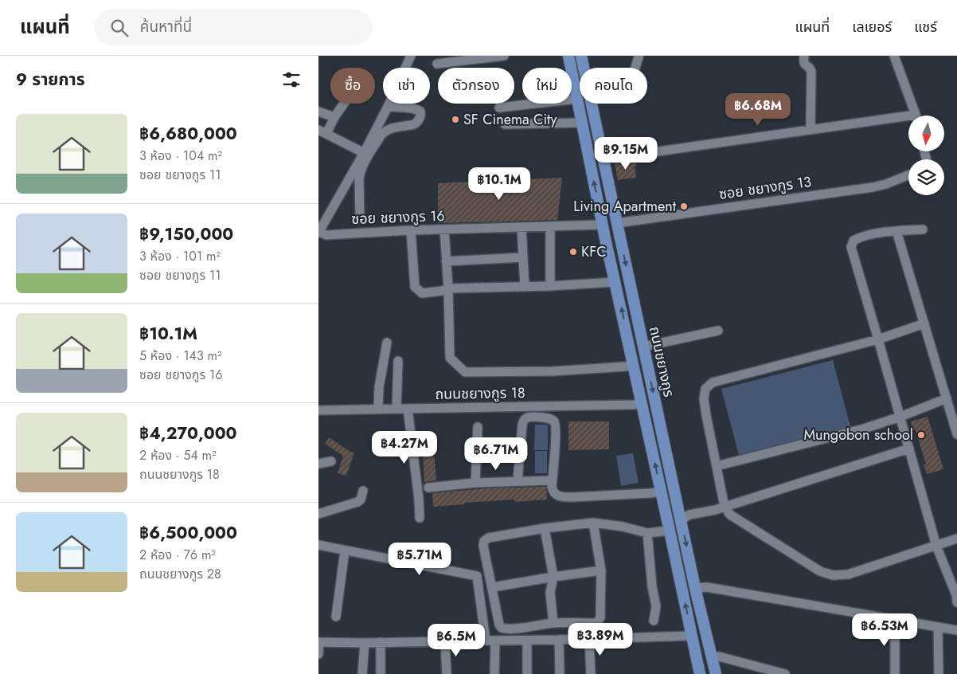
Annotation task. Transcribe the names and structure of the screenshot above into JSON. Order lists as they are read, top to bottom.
{
  "streets": {
    "main road": ["ถนนชยางกูร"],
    "street": ["ซอย ชยางกูร 13", "ซอย ชยางกูร 16", "ถนนชยางกูร 18"]
  },
  "crossings": [
    ["ซอย ชยางกูร 13", "ถนนชยางกูร"],
    ["ซอย ชยางกูร 16", "ถนนชยางกูร"],
    ["ถนนชยางกูร", "ถนนชยางกูร 18"]
  ],
  "places": [
    "SF Cinema City",
    "Living Apartment",
    "KFC",
    "Mungobon school"
  ],
  "north": "bottom",
  "page": {
    "header": "แผนที่",
    "search": "ค้นหาที่นี่",
    "nav": ["แผนที่", "เลเยอร์", "แชร์"],
    "heading": "9 รายการ",
    "chip": [
      "ซื้อ",
      "เช่า",
      "ตัวกรอง",
      "ใหม่",
      "คอนโด"
    ],
    "price": [
      "฿6.68M",
      "฿9.15M",
      "฿10.1M",
      "฿4.27M",
      "฿6.71M",
      "฿5.71M",
      "฿6.53M",
      "฿3.89M",
      "฿6.5M"
    ],
    "list": [
      {
        "name": "฿6,680,000",
        "note": "3 ห้อง · 104 m² · ซอย ชยางกูร 11"
      },
      {
        "name": "฿9,150,000",
        "note": "3 ห้อง · 101 m² · ซอย ชยางกูร 11"
      },
      {
        "name": "฿10.1M",
        "note": "5 ห้อง · 143 m² · ซอย ชยางกูร 16"
      },
      {
        "name": "฿4,270,000",
        "note": "2 ห้อง · 54 m² · ถนนชยางกูร 18"
      },
      {
        "name": "฿6,500,000",
        "note": "2 ห้อง · 76 m² · ถนนชยางกูร 28"
      }
    ]
  }
}
